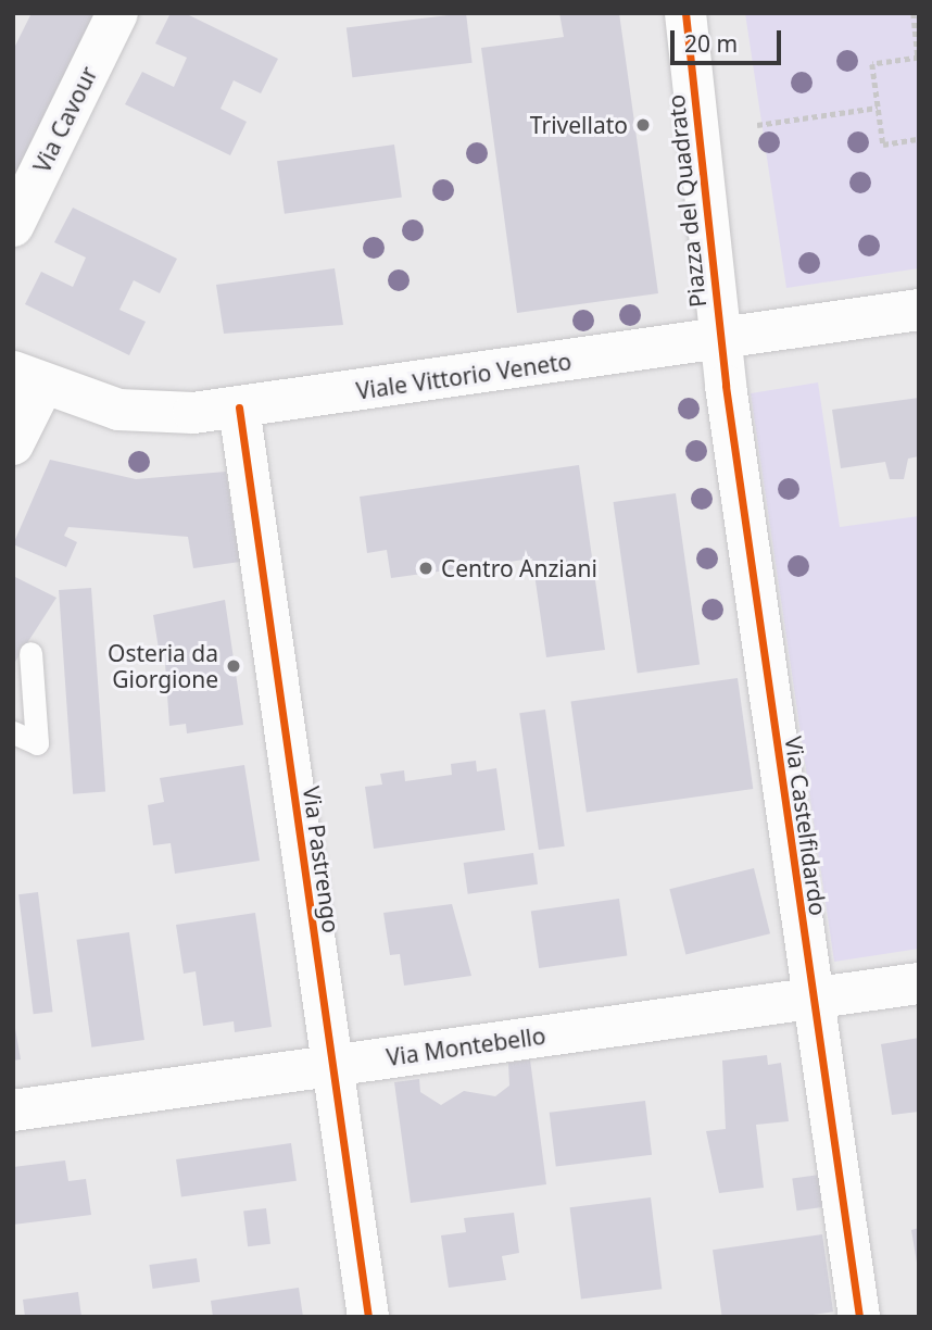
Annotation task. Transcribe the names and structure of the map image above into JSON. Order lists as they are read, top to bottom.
{
  "streets": {
    "street": [
      "Via Cavour",
      "Piazza del Quadrato",
      "Viale Vittorio Veneto",
      "Via Castelfidardo",
      "Via Pastrengo",
      "Via Montebello"
    ]
  },
  "crossings": [
    ["Piazza del Quadrato", "Viale Vittorio Veneto"],
    ["Piazza del Quadrato", "Via Castelfidardo"],
    ["Viale Vittorio Veneto", "Via Castelfidardo"],
    ["Viale Vittorio Veneto", "Via Pastrengo"],
    ["Via Castelfidardo", "Via Montebello"],
    ["Via Pastrengo", "Via Montebello"]
  ],
  "places": ["Trivellato", "Centro Anziani", "Osteria da Giorgione"],
  "scale_bar": "20 m"
}
